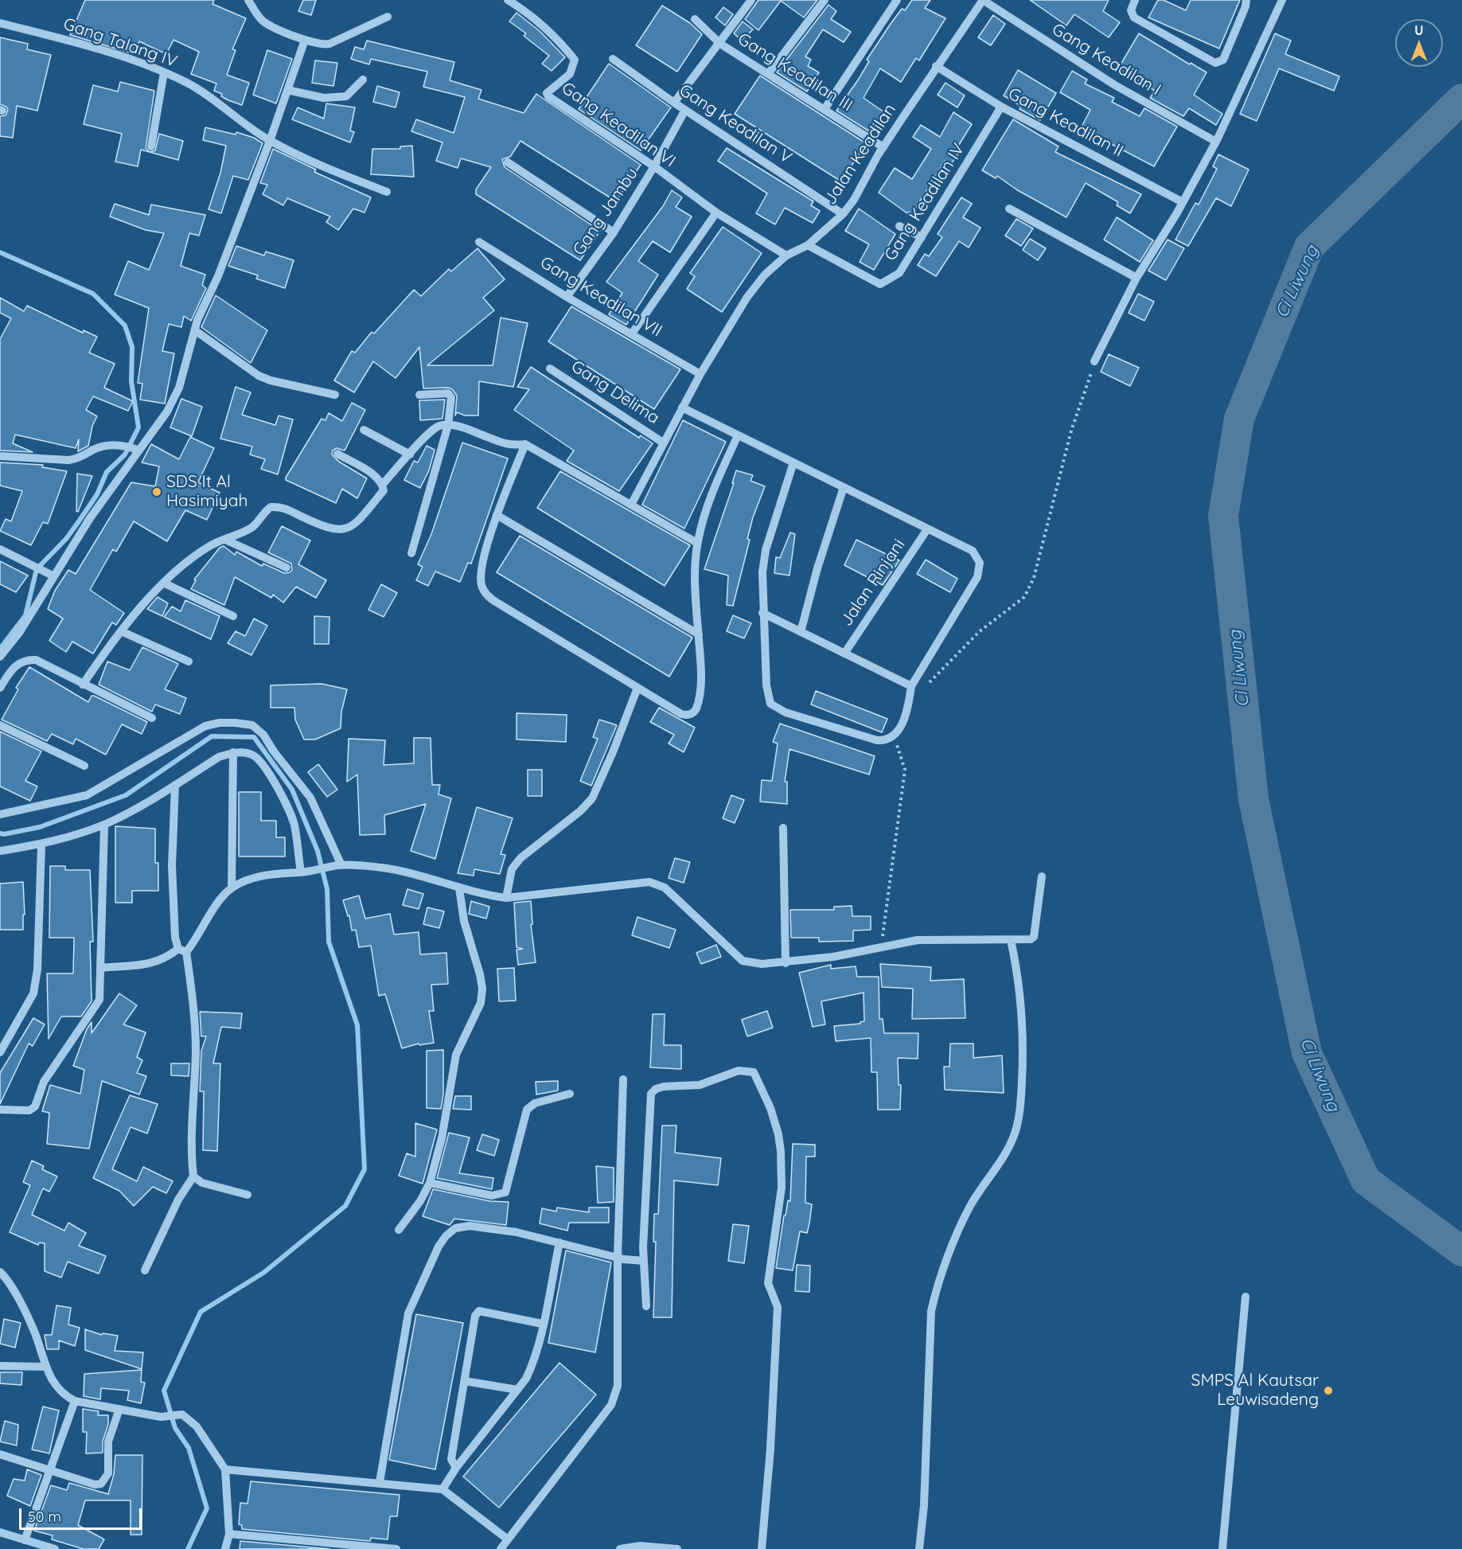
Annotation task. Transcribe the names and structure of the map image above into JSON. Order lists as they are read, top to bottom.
{
  "streets": {
    "street": [
      "Gang Talang IV",
      "Gang Keadilan I",
      "Gang Keadilan III",
      "Gang Keadilan II",
      "Gang Keadilan V",
      "Gang Keadilan VI",
      "Jalan Keadilan",
      "Gang Keadilan IV",
      "Gang Jambu",
      "Gang Keadilan VII",
      "Gang Delima",
      "Jalan Rinjani"
    ]
  },
  "crossings": [
    ["Gang Keadilan I", "Jalan Keadilan"],
    ["Gang Keadilan III", "Jalan Keadilan"],
    ["Gang Keadilan II", "Jalan Keadilan"],
    ["Gang Keadilan II", "Gang Keadilan IV"],
    ["Gang Keadilan V", "Jalan Keadilan"],
    ["Gang Keadilan V", "Gang Jambu"],
    ["Gang Keadilan VI", "Jalan Keadilan"],
    ["Gang Keadilan VI", "Gang Jambu"],
    ["Jalan Keadilan", "Gang Keadilan IV"],
    ["Jalan Keadilan", "Gang Keadilan VII"],
    ["Jalan Keadilan", "Gang Delima"],
    ["Gang Jambu", "Gang Keadilan VII"]
  ],
  "water": ["Ci Liwung"],
  "places": ["SDS It Al Hasimiyah", "SMPS Al Kautsar Leuwisadeng"],
  "scale_bar": "50 m",
  "north": "top"
}
